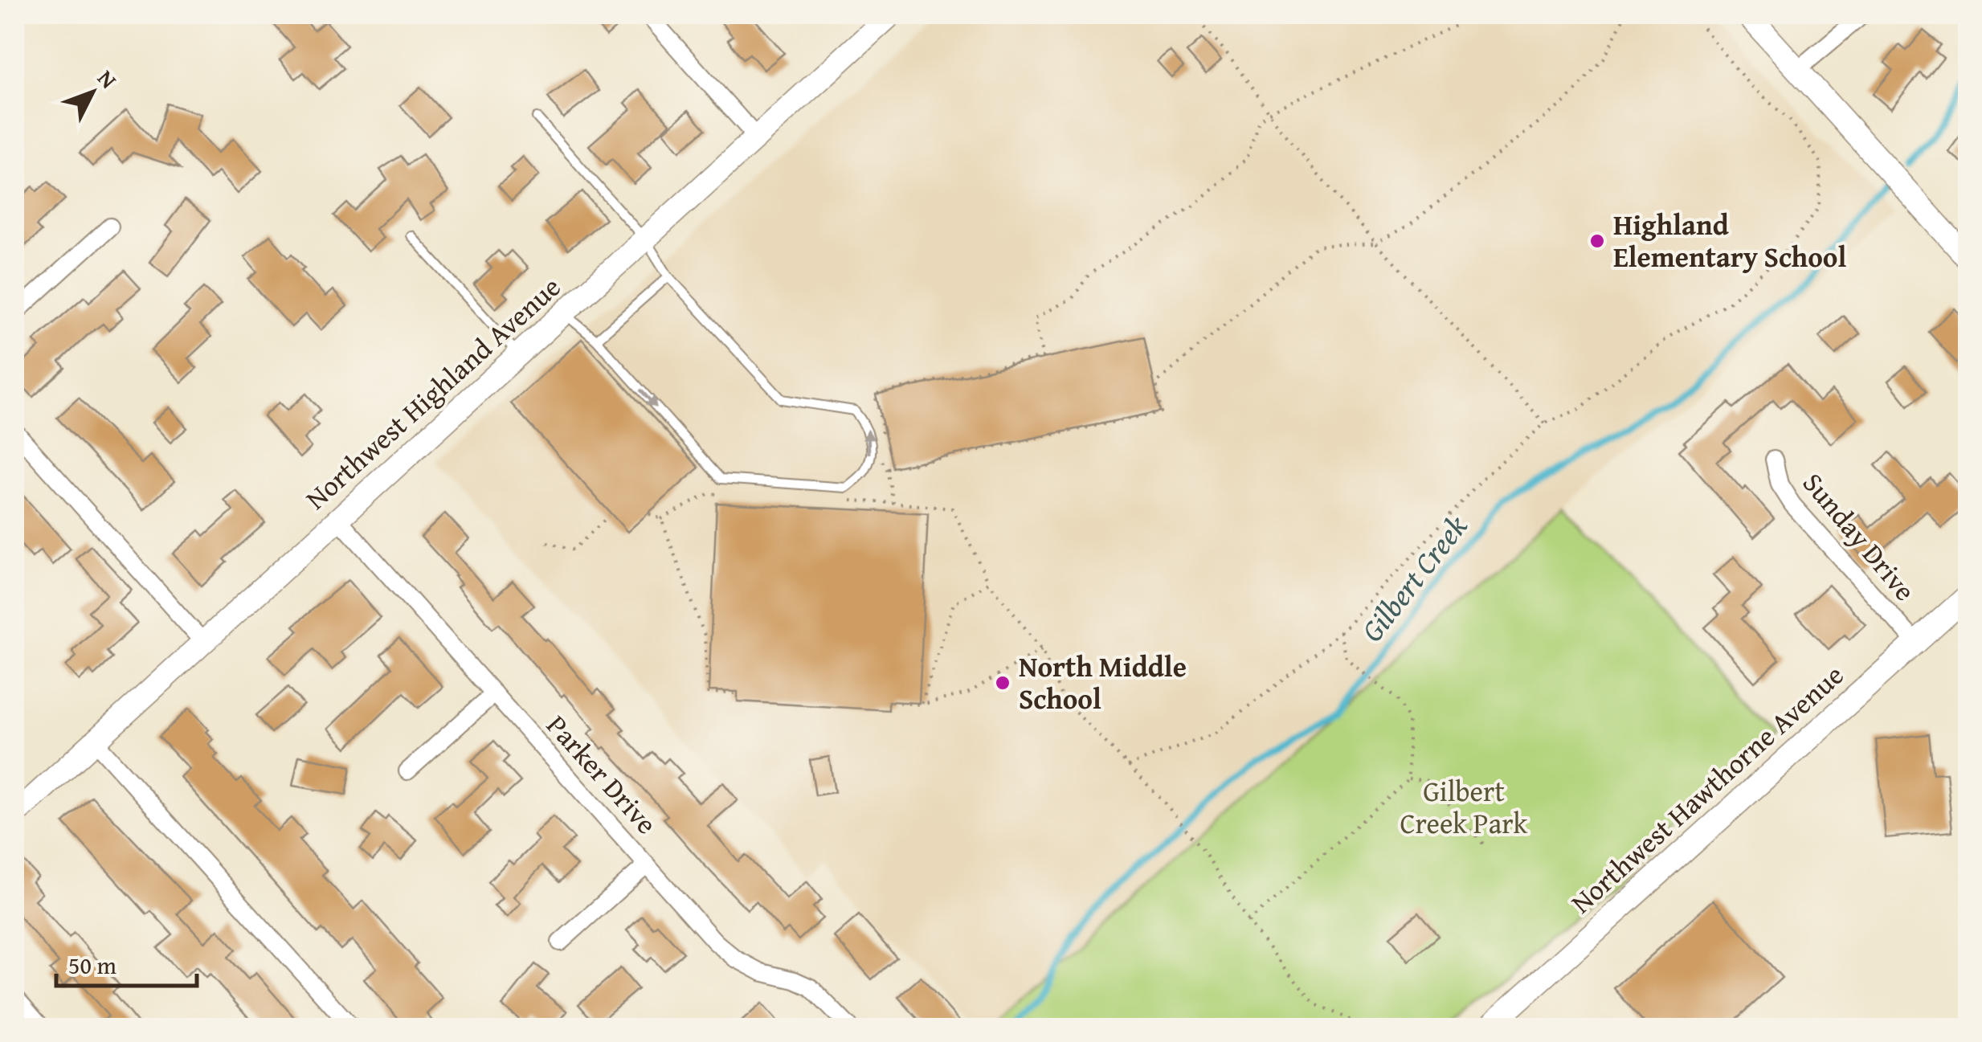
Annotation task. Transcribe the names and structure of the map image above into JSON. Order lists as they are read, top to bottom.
{
  "streets": {
    "main road": ["Northwest Highland Avenue", "Northwest Hawthorne Avenue"],
    "street": ["Sunday Drive", "Parker Drive"]
  },
  "crossings": [
    ["Northwest Highland Avenue", "Parker Drive"],
    ["Sunday Drive", "Northwest Hawthorne Avenue"]
  ],
  "water": ["Gilbert Creek"],
  "parks": ["Gilbert Creek Park"],
  "places": ["Highland Elementary School", "North Middle School"],
  "scale_bar": "50 m",
  "north": "top right"
}
